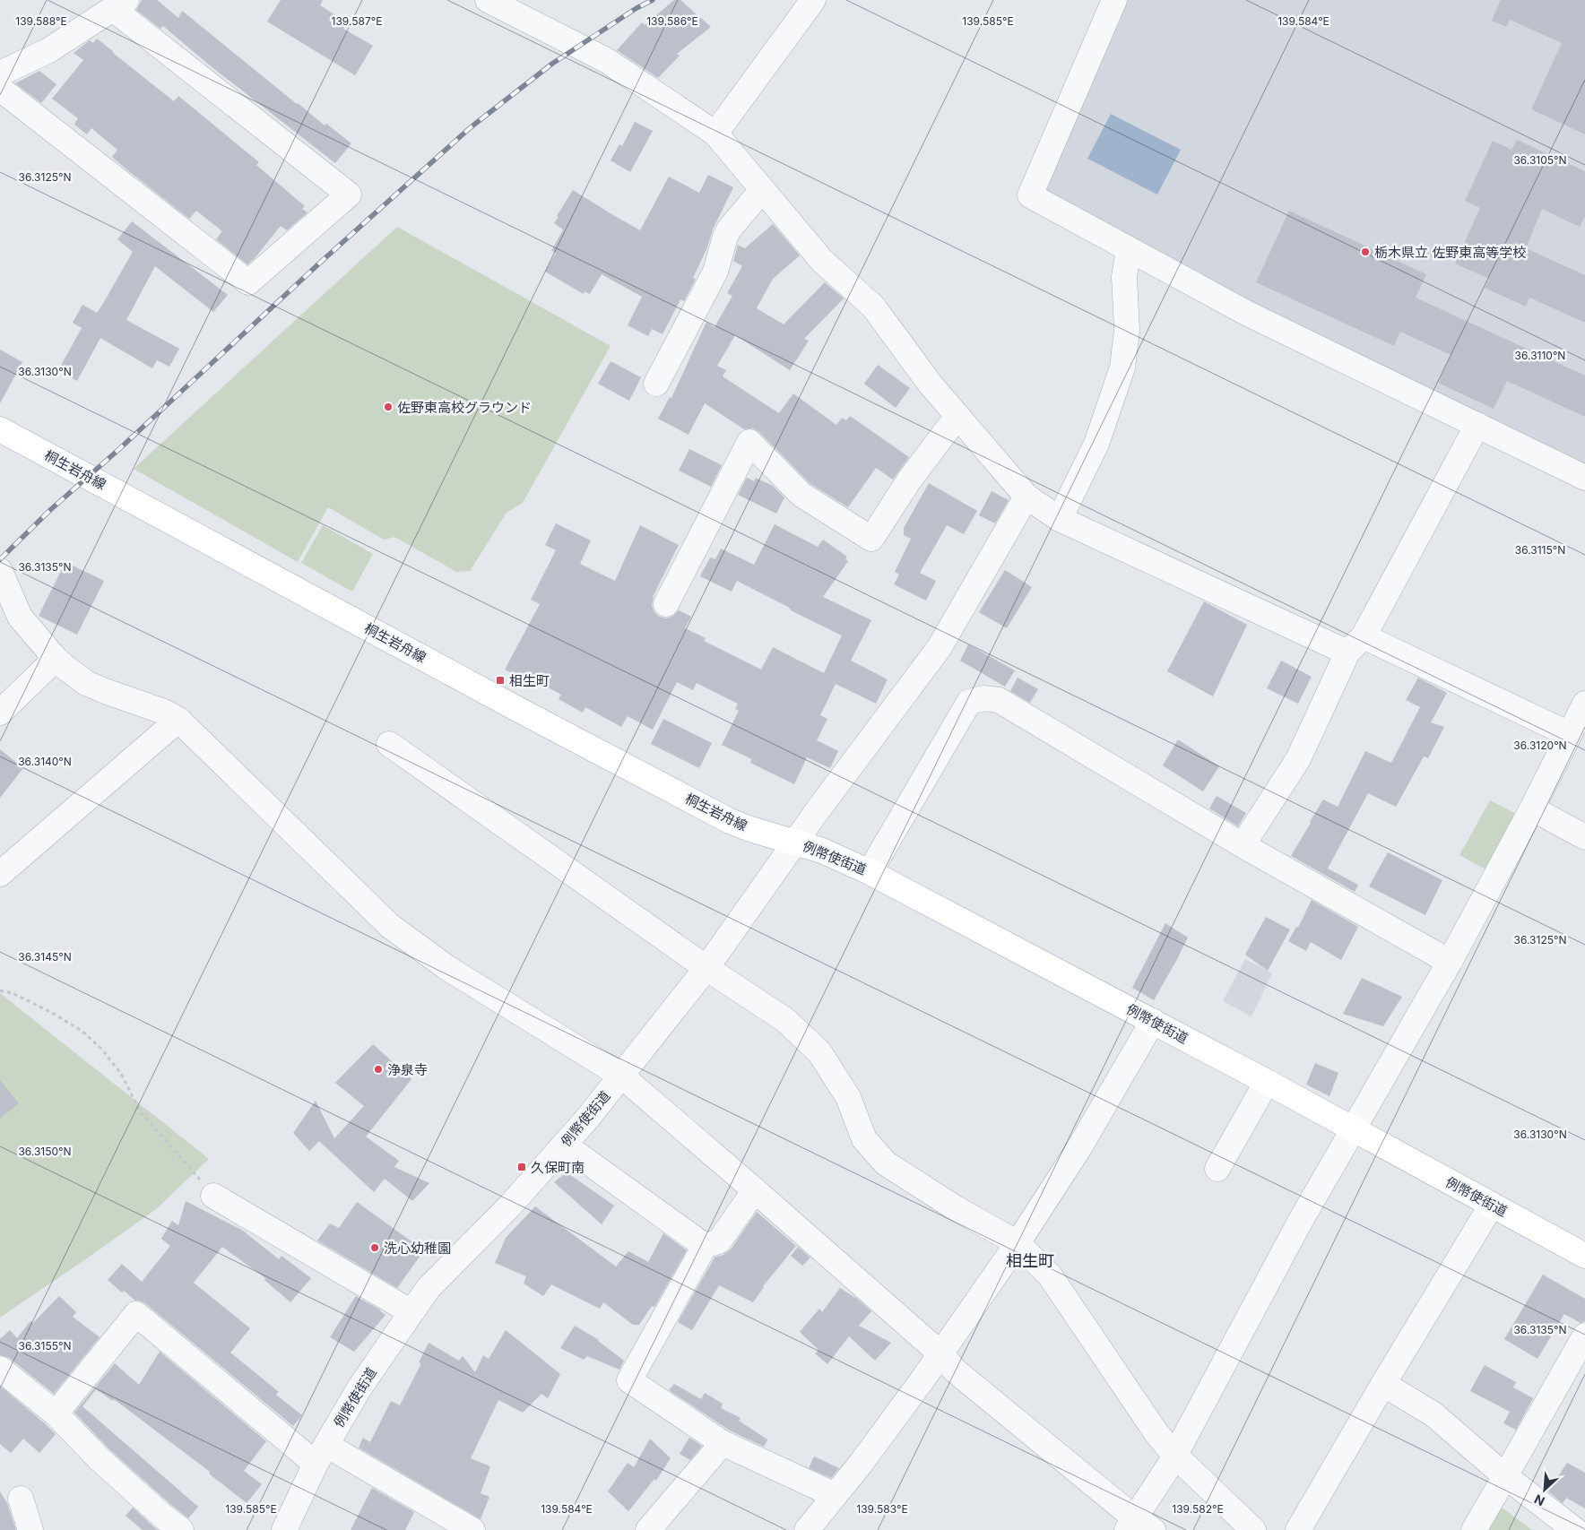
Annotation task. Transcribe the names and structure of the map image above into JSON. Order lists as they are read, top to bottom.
{
  "streets": {
    "main road": ["桐生岩舟線", "例幣使街道"]
  },
  "crossings": [
    ["桐生岩舟線", "例幣使街道"]
  ],
  "districts": ["相生町"],
  "places": {
    "other": [
      "栃木県立 佐野東高等学校",
      "佐野東高校グラウンド",
      "浄泉寺",
      "洗心幼稚園"
    ],
    "transit": ["相生町", "久保町南"]
  },
  "north": "bottom left",
  "coordinates": [
    "139.588°E",
    "139.587°E",
    "139.586°E",
    "139.585°E",
    "139.584°E",
    "36.3105°N",
    "36.3125°N",
    "36.3110°N",
    "36.3130°N",
    "36.3115°N",
    "36.3135°N",
    "36.3120°N",
    "36.3140°N",
    "36.3145°N",
    "36.3150°N",
    "36.3155°N",
    "139.583°E",
    "139.582°E"
  ]
}
